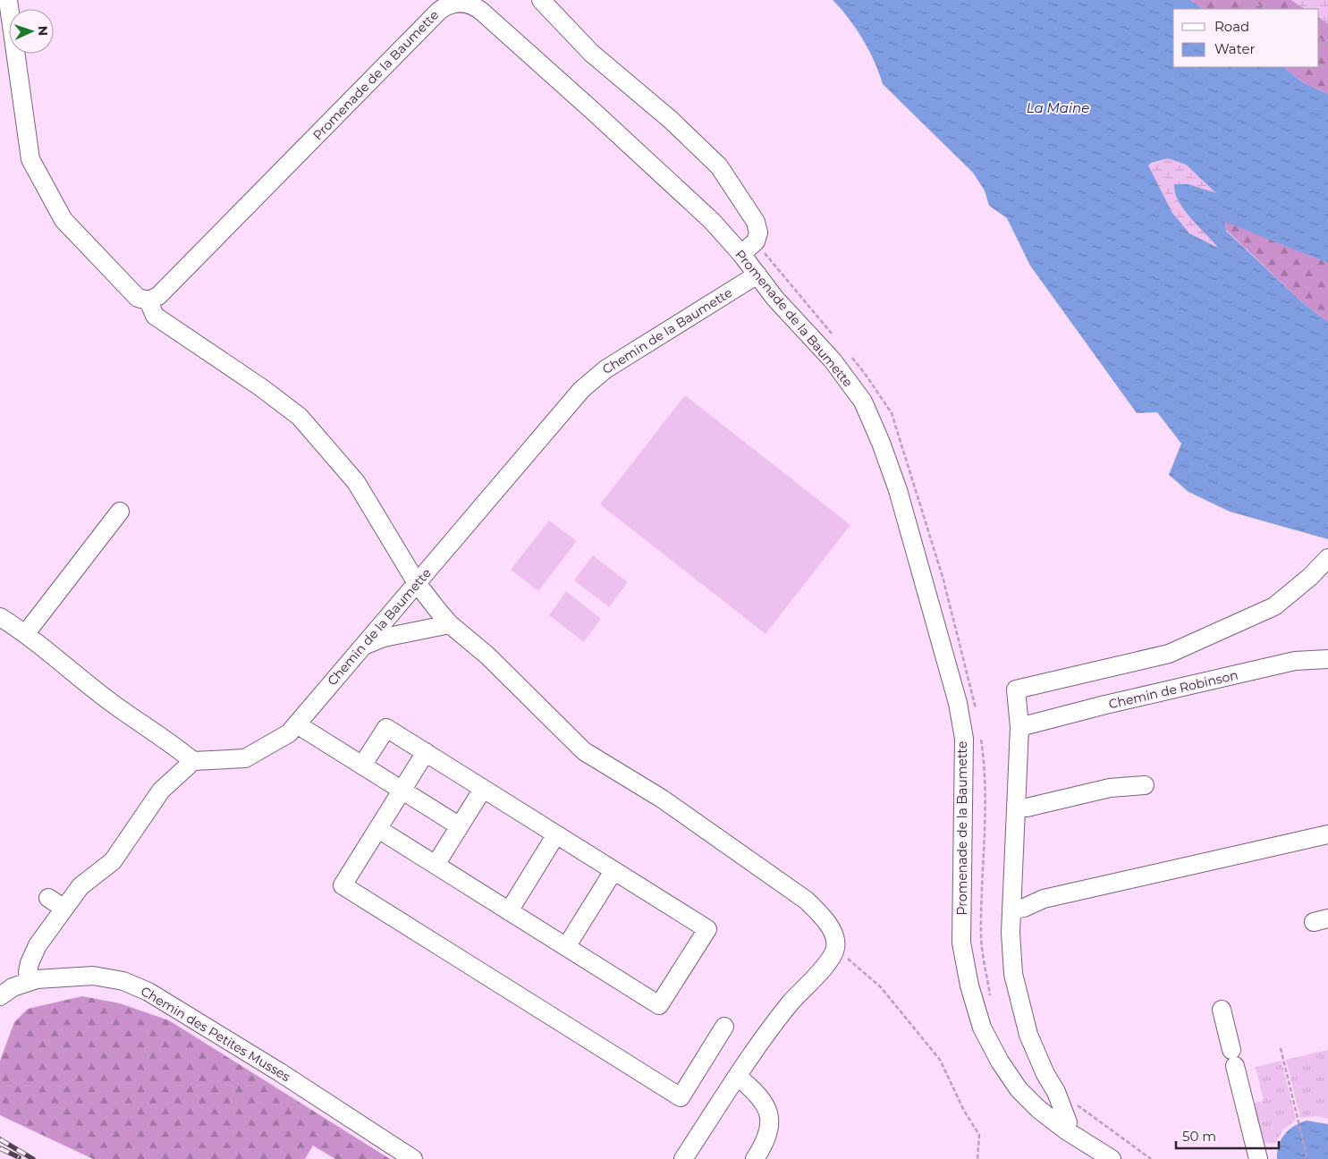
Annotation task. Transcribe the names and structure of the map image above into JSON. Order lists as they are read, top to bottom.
{
  "streets": {
    "street": [
      "Promenade de la Baumette",
      "Chemin de la Baumette",
      "Chemin de Robinson",
      "Chemin des Petites Musses"
    ]
  },
  "crossings": [
    ["Promenade de la Baumette", "Chemin de la Baumette"]
  ],
  "water": ["La Maine"],
  "legend": ["Road", "Water"],
  "scale_bar": "50 m",
  "north": "right"
}
